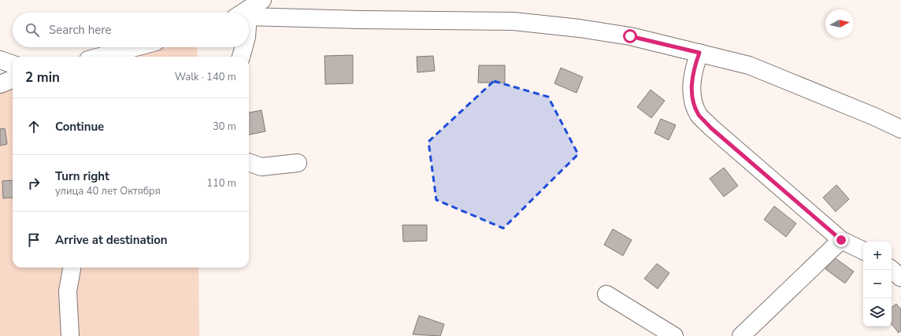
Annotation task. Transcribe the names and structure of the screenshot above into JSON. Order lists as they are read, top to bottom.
{
  "north": "right",
  "page": {
    "search": "Search here",
    "heading": ["2 min", "Walk · 140 m"],
    "list": [
      ["Continue", "30 m"],
      ["Turn right", "улица 40 лет Октября", "110 m"],
      "Arrive at destination"
    ],
    "map_buttons": ["+", "−"]
  }
}
